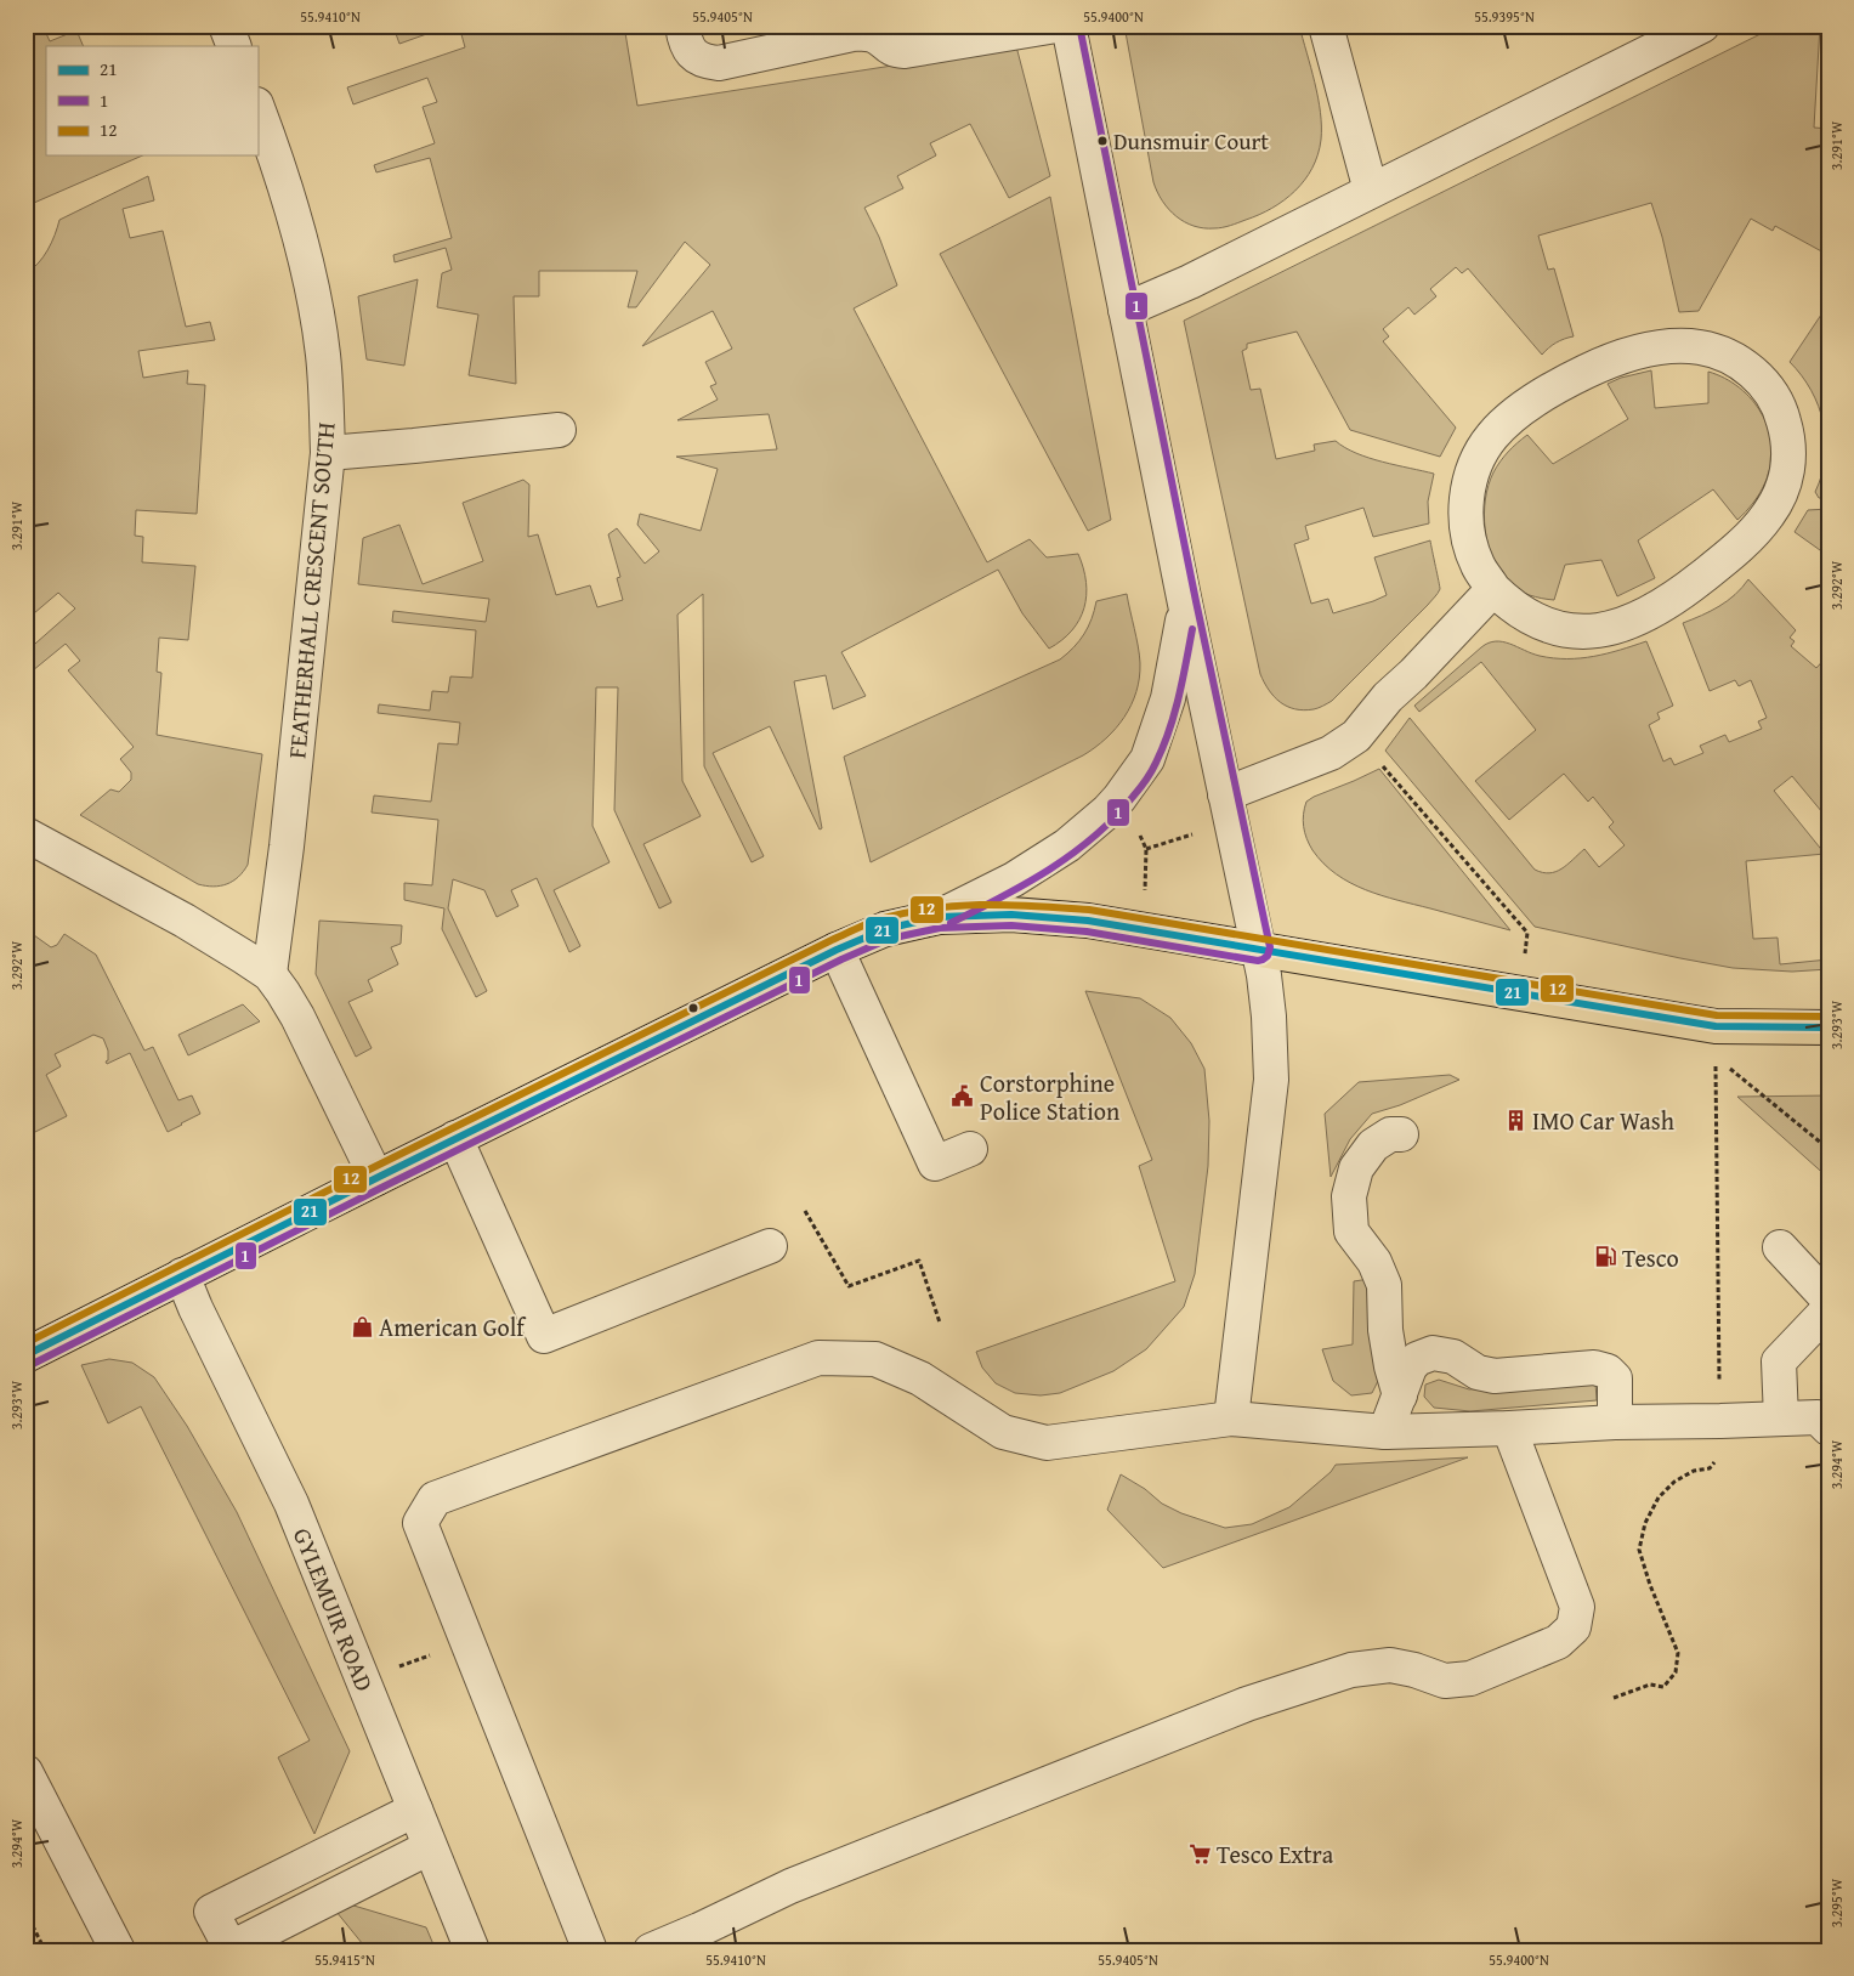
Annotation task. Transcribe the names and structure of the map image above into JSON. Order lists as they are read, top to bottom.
{
  "streets": {
    "street": ["FEATHERHALL CRESCENT SOUTH", "GYLEMUIR ROAD"]
  },
  "places": {
    "other": ["Dunsmuir Court"],
    "public building": ["Corstorphine Police Station"],
    "building": ["IMO Car Wash"],
    "fuel station": ["Tesco"],
    "shop": ["American Golf"],
    "supermarket": ["Tesco Extra"]
  },
  "lines": ["transit line 1", "transit line 12", "transit line 21"],
  "legend": ["21", "1", "12"],
  "coordinates": [
    "55.9410°N",
    "55.9405°N",
    "55.9400°N",
    "55.9395°N",
    "3.291°W",
    "3.292°W",
    "3.293°W",
    "3.294°W",
    "3.295°W",
    "55.9415°N"
  ]
}
